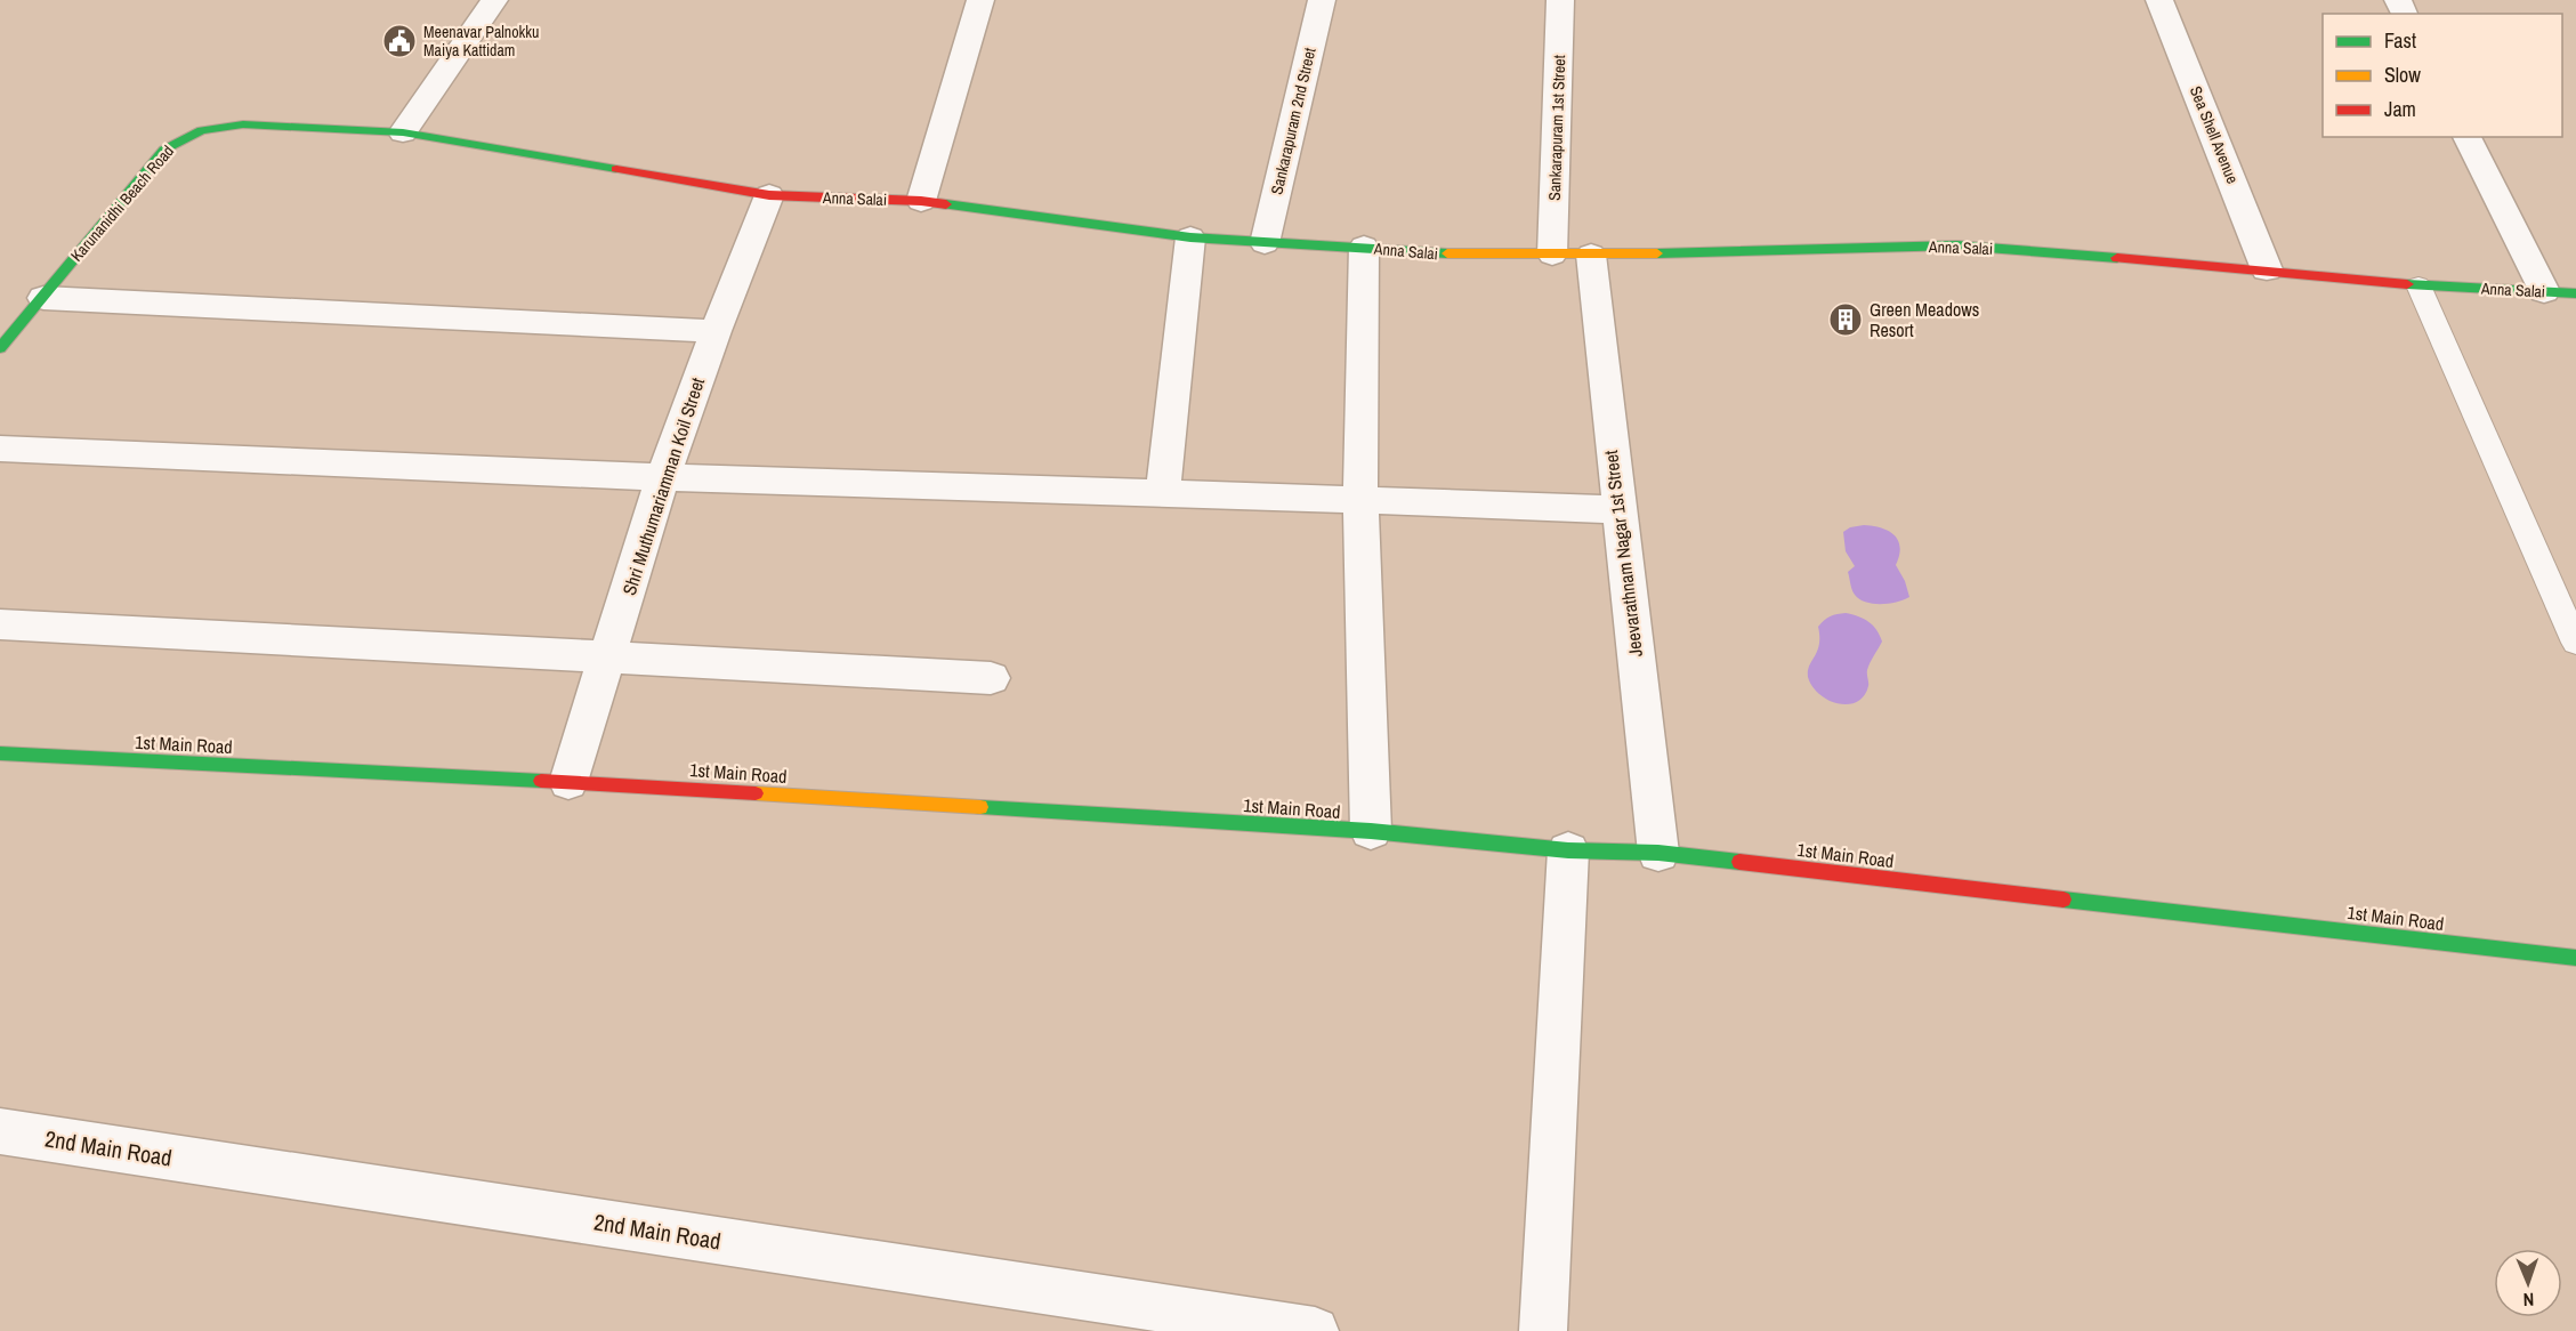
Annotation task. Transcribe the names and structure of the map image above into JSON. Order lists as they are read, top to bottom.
{
  "streets": {
    "street": [
      "Sankarapuram 2nd Street",
      "Sankarapuram 1st Street",
      "Sea Shell Avenue",
      "Anna Salai",
      "Karunanidhi Beach Road",
      "Shri Muthumariamman Koil Street",
      "Jeevarathnam Nagar 1st Street",
      "1st Main Road",
      "2nd Main Road"
    ]
  },
  "crossings": [
    ["Sankarapuram 2nd Street", "Anna Salai"],
    ["Sankarapuram 1st Street", "Anna Salai"],
    ["Sea Shell Avenue", "Anna Salai"],
    ["Anna Salai", "Karunanidhi Beach Road"],
    ["Anna Salai", "Shri Muthumariamman Koil Street"],
    ["Anna Salai", "Jeevarathnam Nagar 1st Street"],
    ["Shri Muthumariamman Koil Street", "1st Main Road"],
    ["Jeevarathnam Nagar 1st Street", "1st Main Road"]
  ],
  "places": {
    "public building": ["Meenavar Palnokku Maiya Kattidam"],
    "building": ["Green Meadows Resort"]
  },
  "legend": ["Fast", "Slow", "Jam"],
  "north": "bottom"
}
